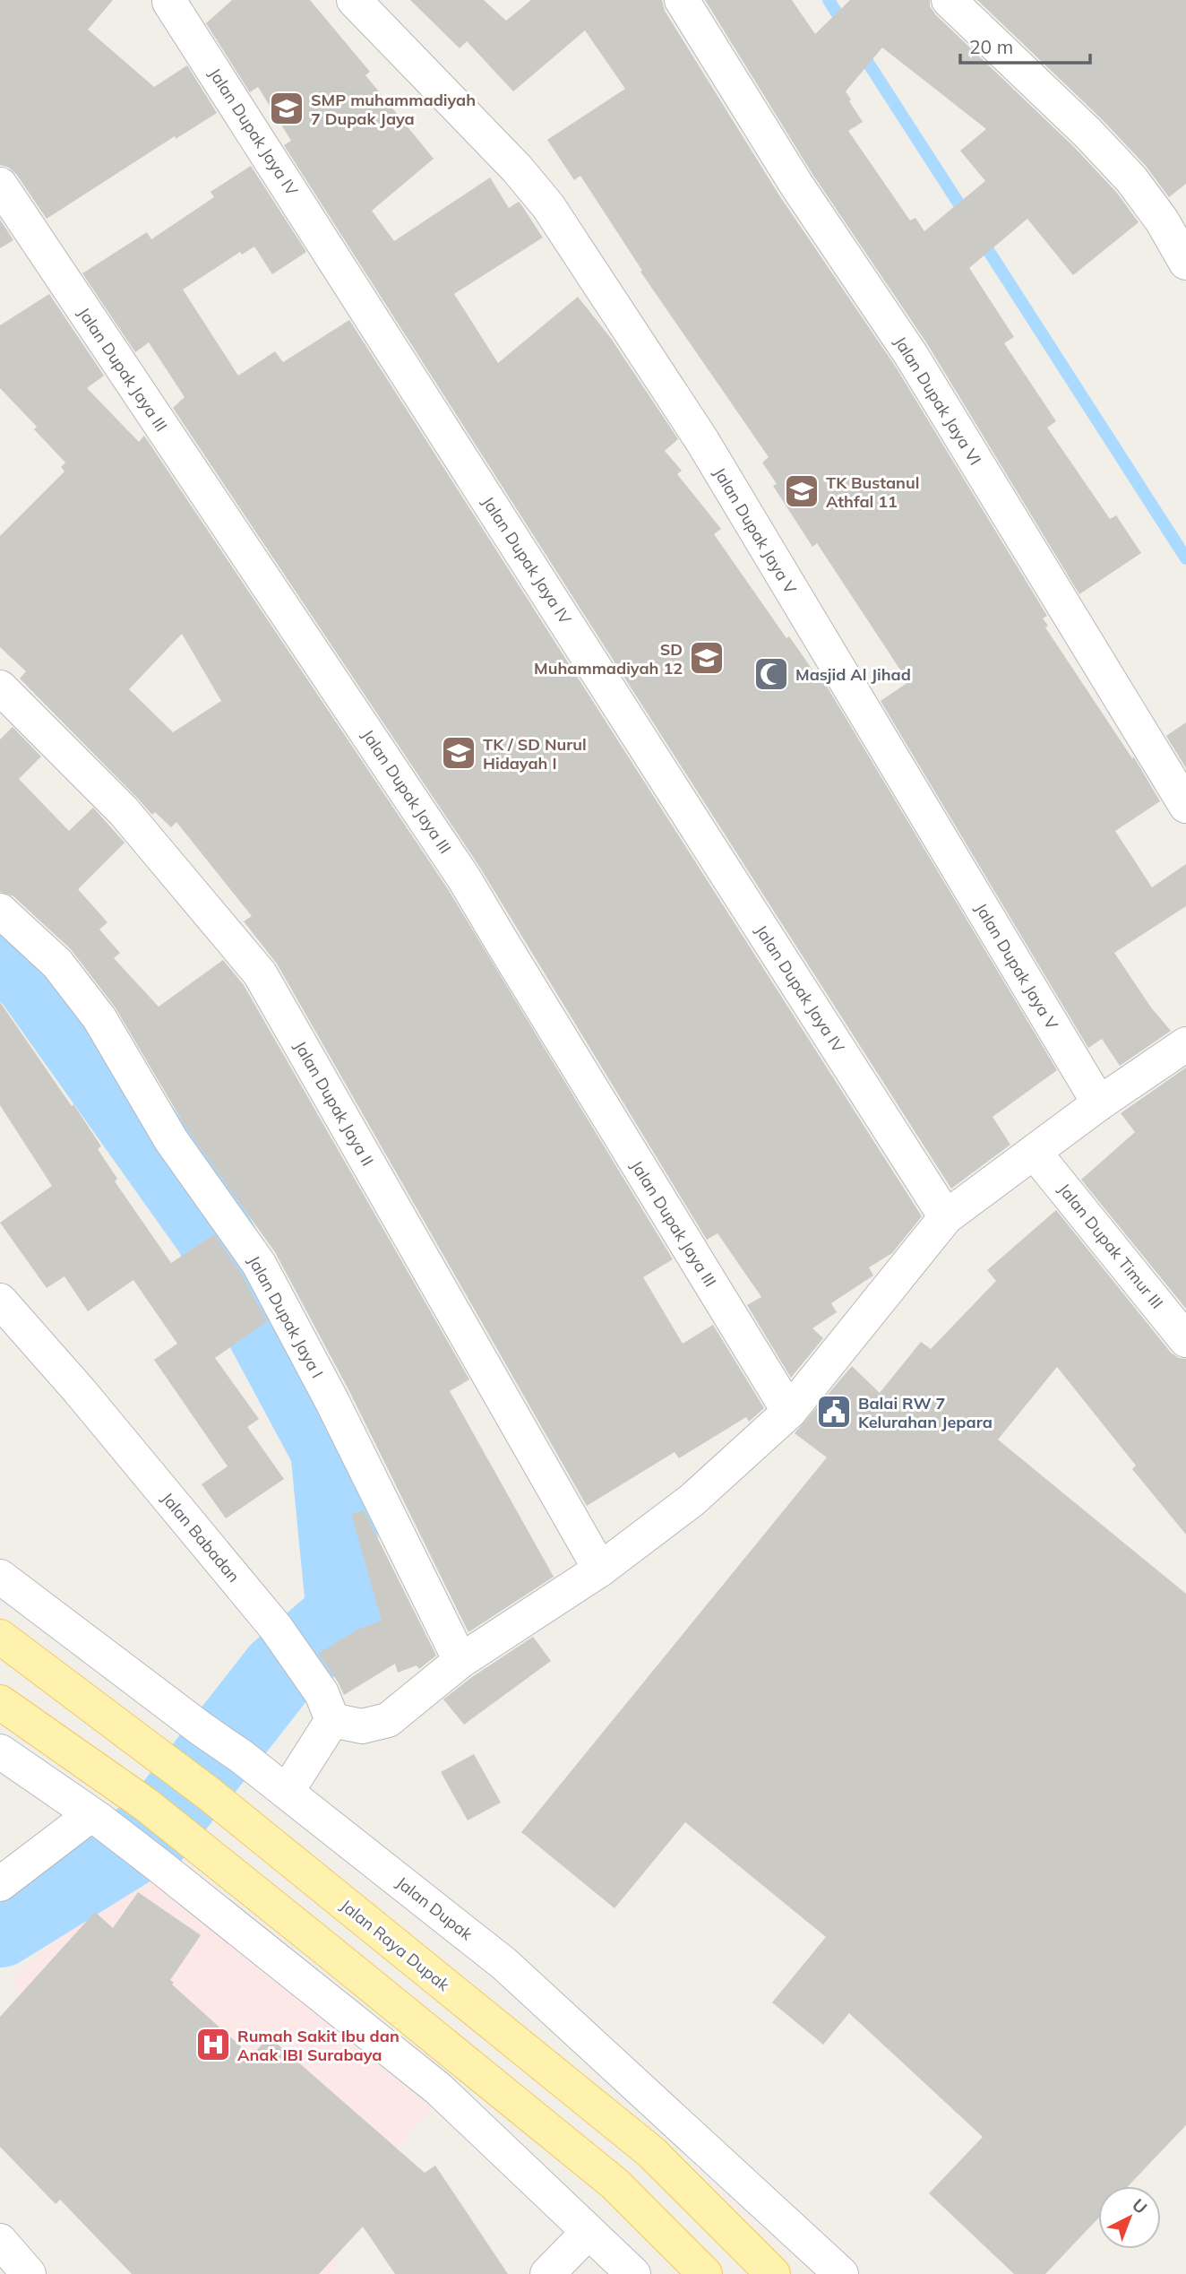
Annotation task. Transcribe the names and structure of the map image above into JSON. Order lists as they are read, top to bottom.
{
  "streets": {
    "main road": ["Jalan Raya Dupak"],
    "street": [
      "Jalan Dupak Jaya IV",
      "Jalan Dupak Jaya III",
      "Jalan Dupak Jaya VI",
      "Jalan Dupak Jaya V",
      "Jalan Dupak Jaya II",
      "Jalan Dupak Timur III",
      "Jalan Dupak Jaya I",
      "Jalan Babadan",
      "Jalan Dupak"
    ]
  },
  "places": {
    "school or university": [
      "SMP muhammadiyah 7 Dupak Jaya",
      "TK Bustanul Athfal 11",
      "SD Muhammadiyah 12",
      "TK / SD Nurul Hidayah I"
    ],
    "mosque": ["Masjid Al Jihad"],
    "public building": ["Balai RW 7 Kelurahan Jepara"],
    "hospital": ["Rumah Sakit Ibu dan Anak IBI Surabaya"]
  },
  "scale_bar": "20 m",
  "north": "top right"
}
